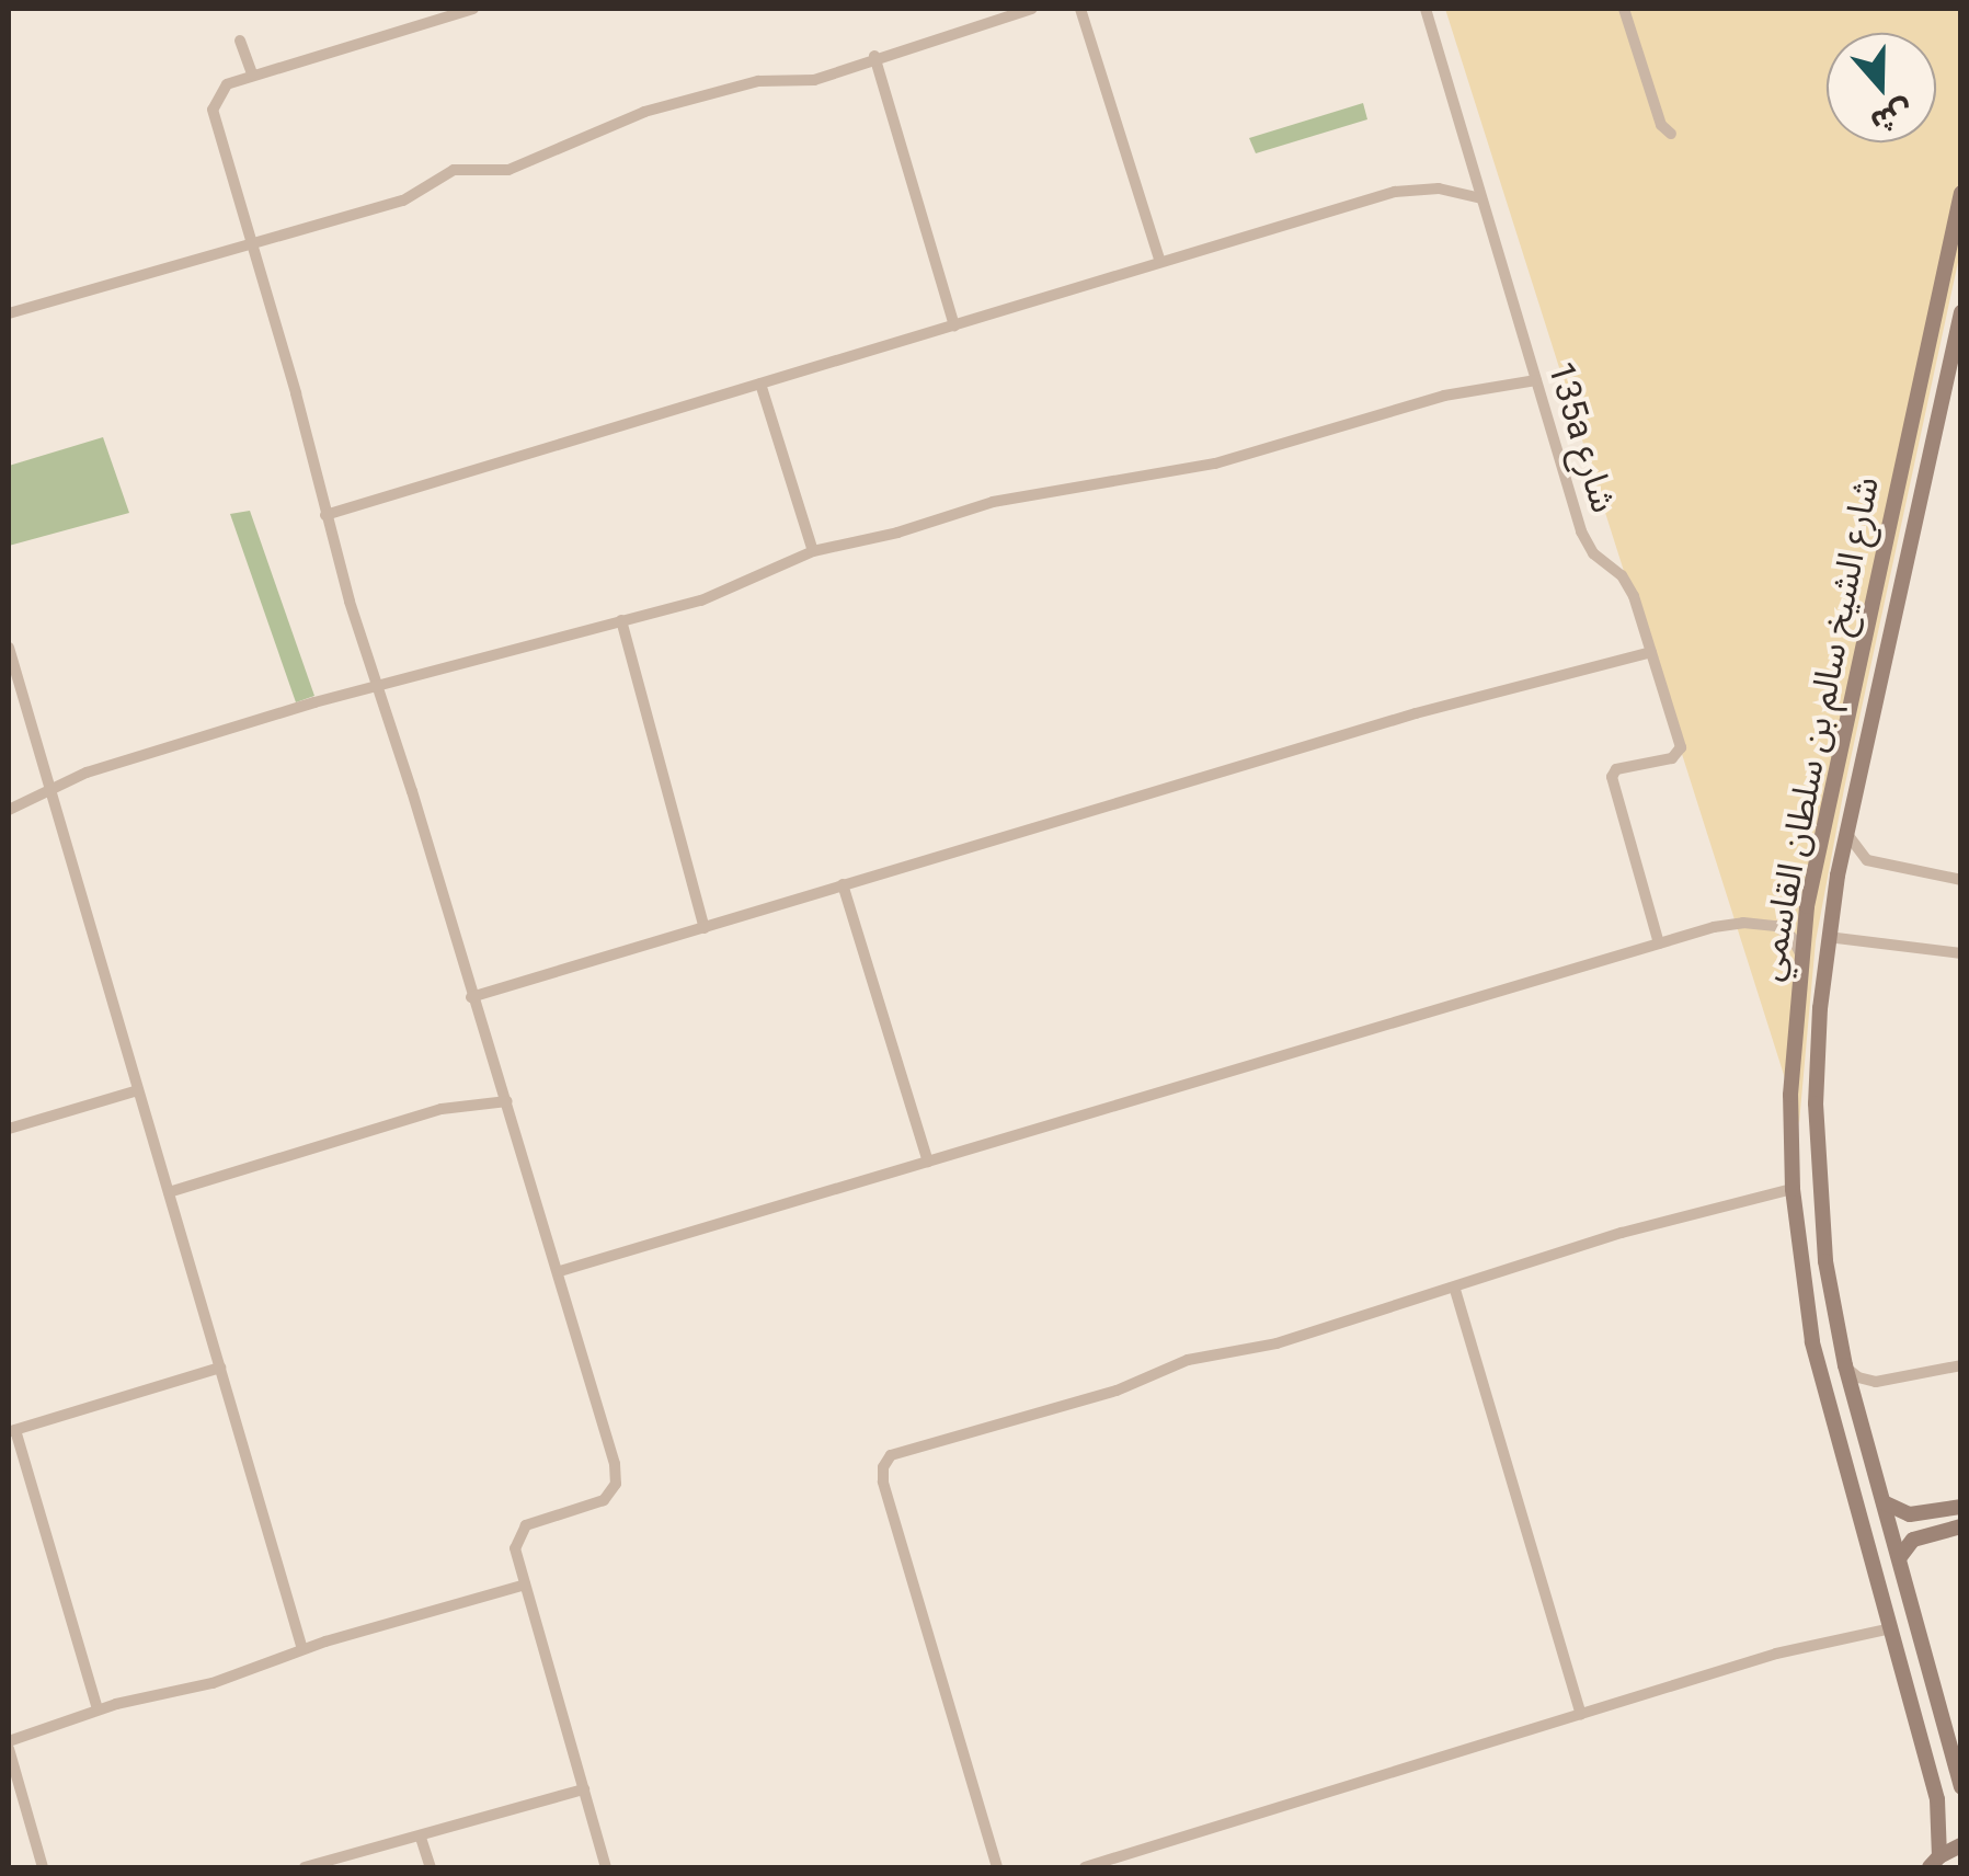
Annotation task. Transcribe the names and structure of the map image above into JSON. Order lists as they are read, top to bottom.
{
  "streets": {
    "street": ["135a شارع", "شارع الشيخ سالم بن سلطان القاسمي"]
  },
  "north": "bottom"
}
